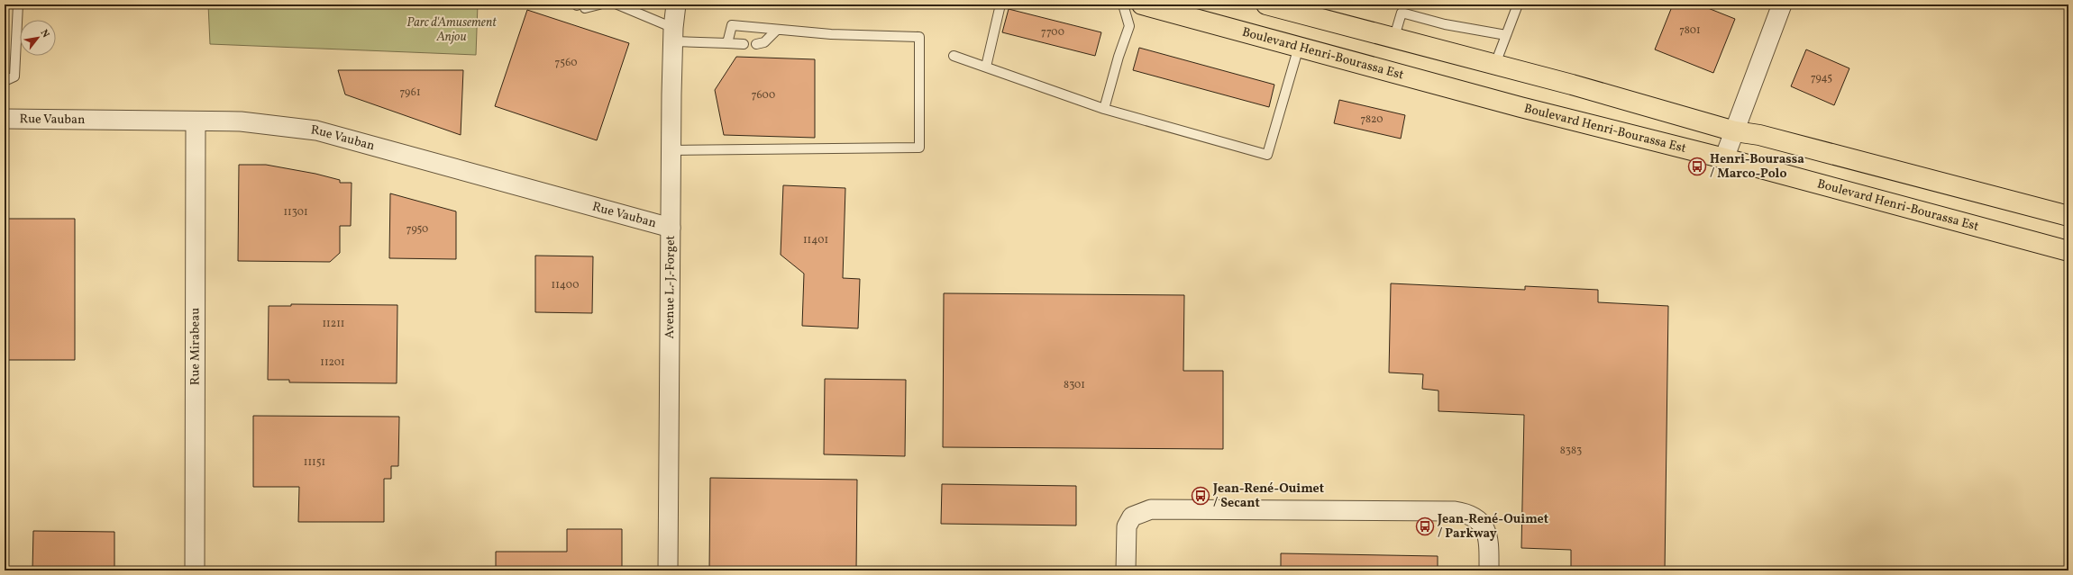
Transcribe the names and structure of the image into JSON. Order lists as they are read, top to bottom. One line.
{"streets":{"main road":["Boulevard Henri-Bourassa Est"],"street":["Rue Vauban","Avenue L.-J.-Forget","Rue Mirabeau"]},"crossings":[["Rue Vauban","Avenue L.-J.-Forget"],["Rue Vauban","Rue Mirabeau"]],"parks":["Parc d'Amusement Anjou"],"places":{"bus stop":["Henri-Bourassa / Marco-Polo","Jean-René-Ouimet / Secant","Jean-René-Ouimet / Parkway"]},"house_numbers":["7801","7700","7560","7945","7961","7600","7820","11301","7950","11401","11400","11211","11201","8301","8383","11151"],"north":"top right"}
